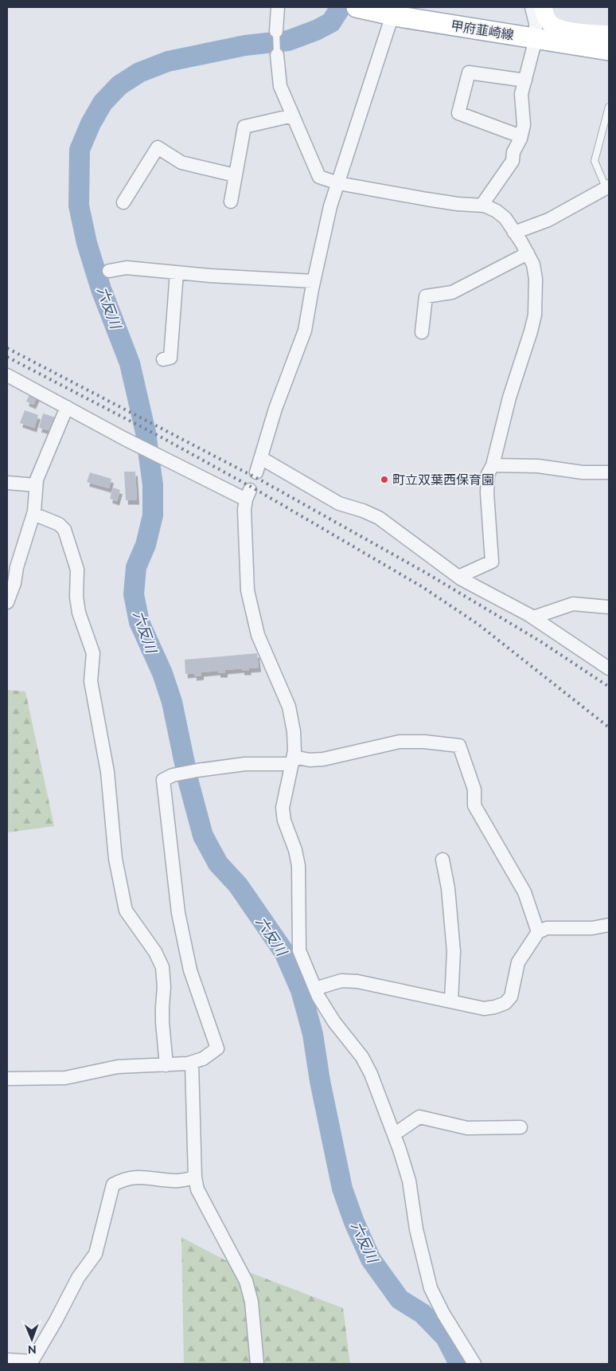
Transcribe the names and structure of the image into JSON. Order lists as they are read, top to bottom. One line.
{"streets":{"main road":["甲府韮崎線"]},"water":["六反川"],"places":["町立双葉西保育園"],"north":"bottom"}
